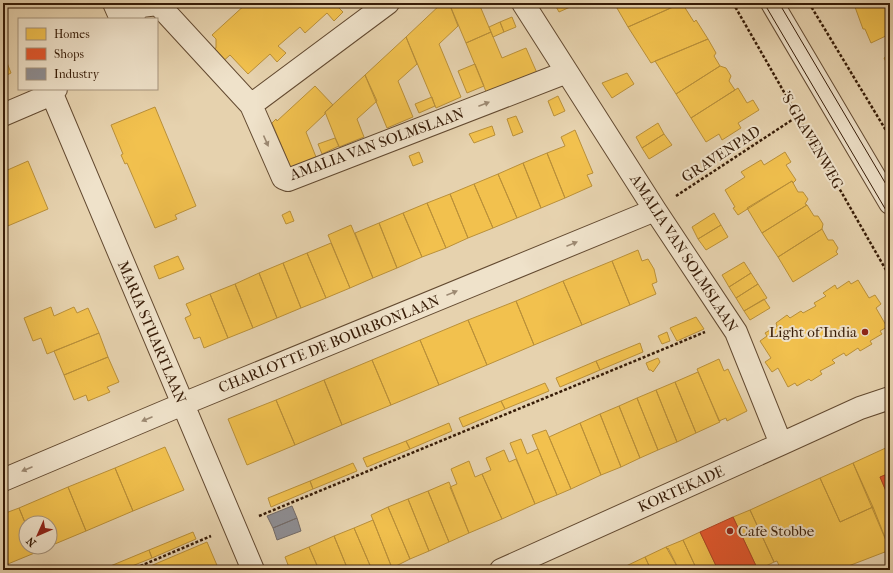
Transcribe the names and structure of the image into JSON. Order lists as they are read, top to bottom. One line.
{"streets":{"street":["AMALIA VAN SOLMSLAAN","MARIA STUARTLAAN","CHARLOTTE DE BOURBONLAAN","KORTEKADE"],"path":["'S-GRAVENWEG","GRAVENPAD"]},"crossings":[["'S-GRAVENWEG","GRAVENPAD"],["AMALIA VAN SOLMSLAAN","GRAVENPAD"],["AMALIA VAN SOLMSLAAN","CHARLOTTE DE BOURBONLAAN"],["AMALIA VAN SOLMSLAAN","KORTEKADE"],["GRAVENPAD","CHARLOTTE DE BOURBONLAAN"],["MARIA STUARTLAAN","CHARLOTTE DE BOURBONLAAN"]],"places":["Light of India","Cafe Stobbe"],"legend":["Homes","Shops","Industry"],"north":"bottom left"}
